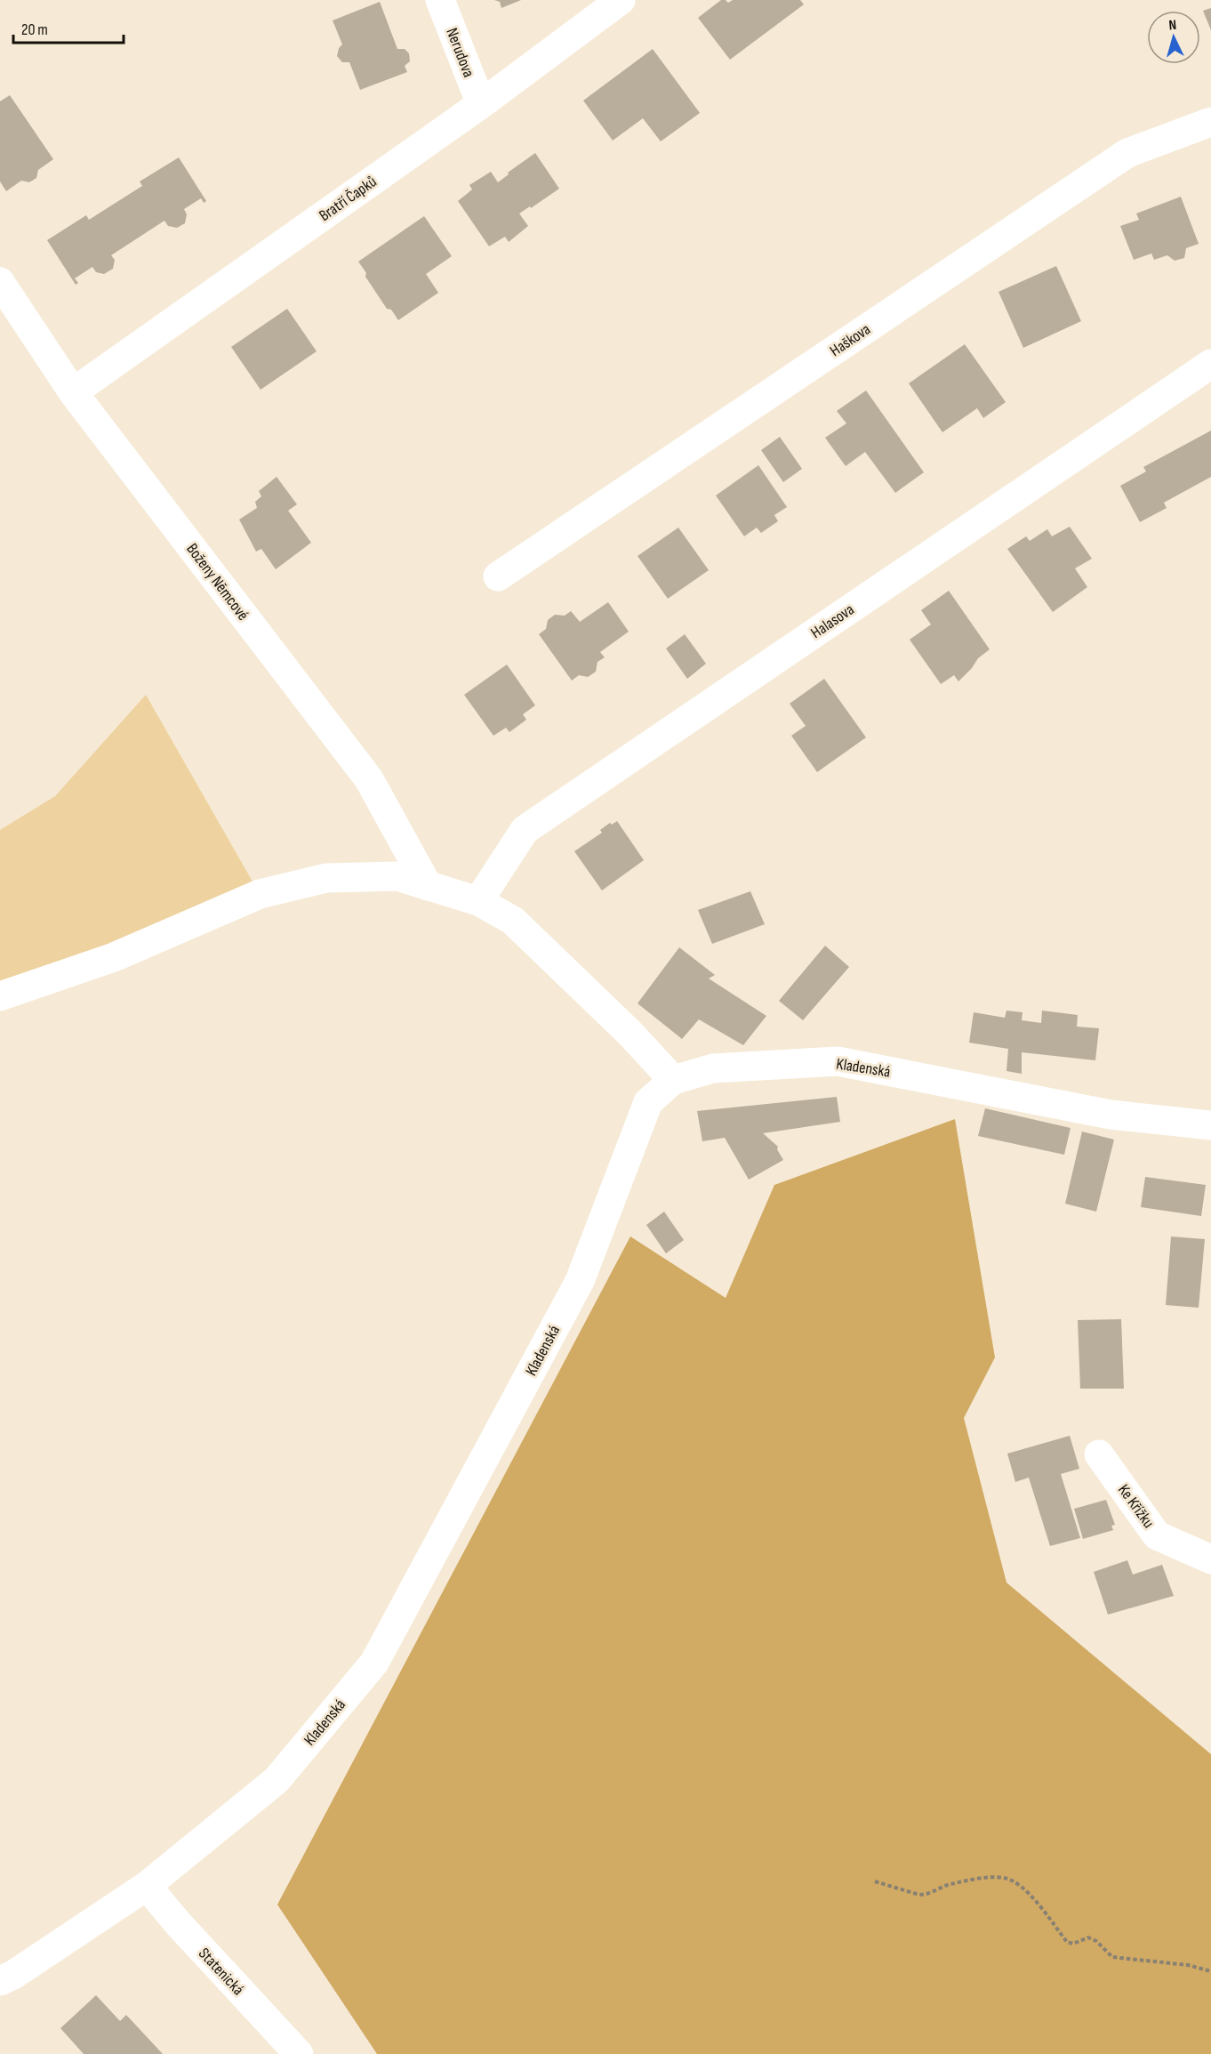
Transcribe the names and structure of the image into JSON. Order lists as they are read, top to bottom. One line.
{"streets":{"street":["Nerudova","Bratří Čapků","Haškova","Boženy Němcové","Halasova","Kladenská","Ke Křížku","Statenická"]},"crossings":[["Nerudova","Bratří Čapků"],["Bratří Čapků","Boženy Němcové"],["Kladenská","Statenická"]],"scale_bar":"20 m","north":"top"}
